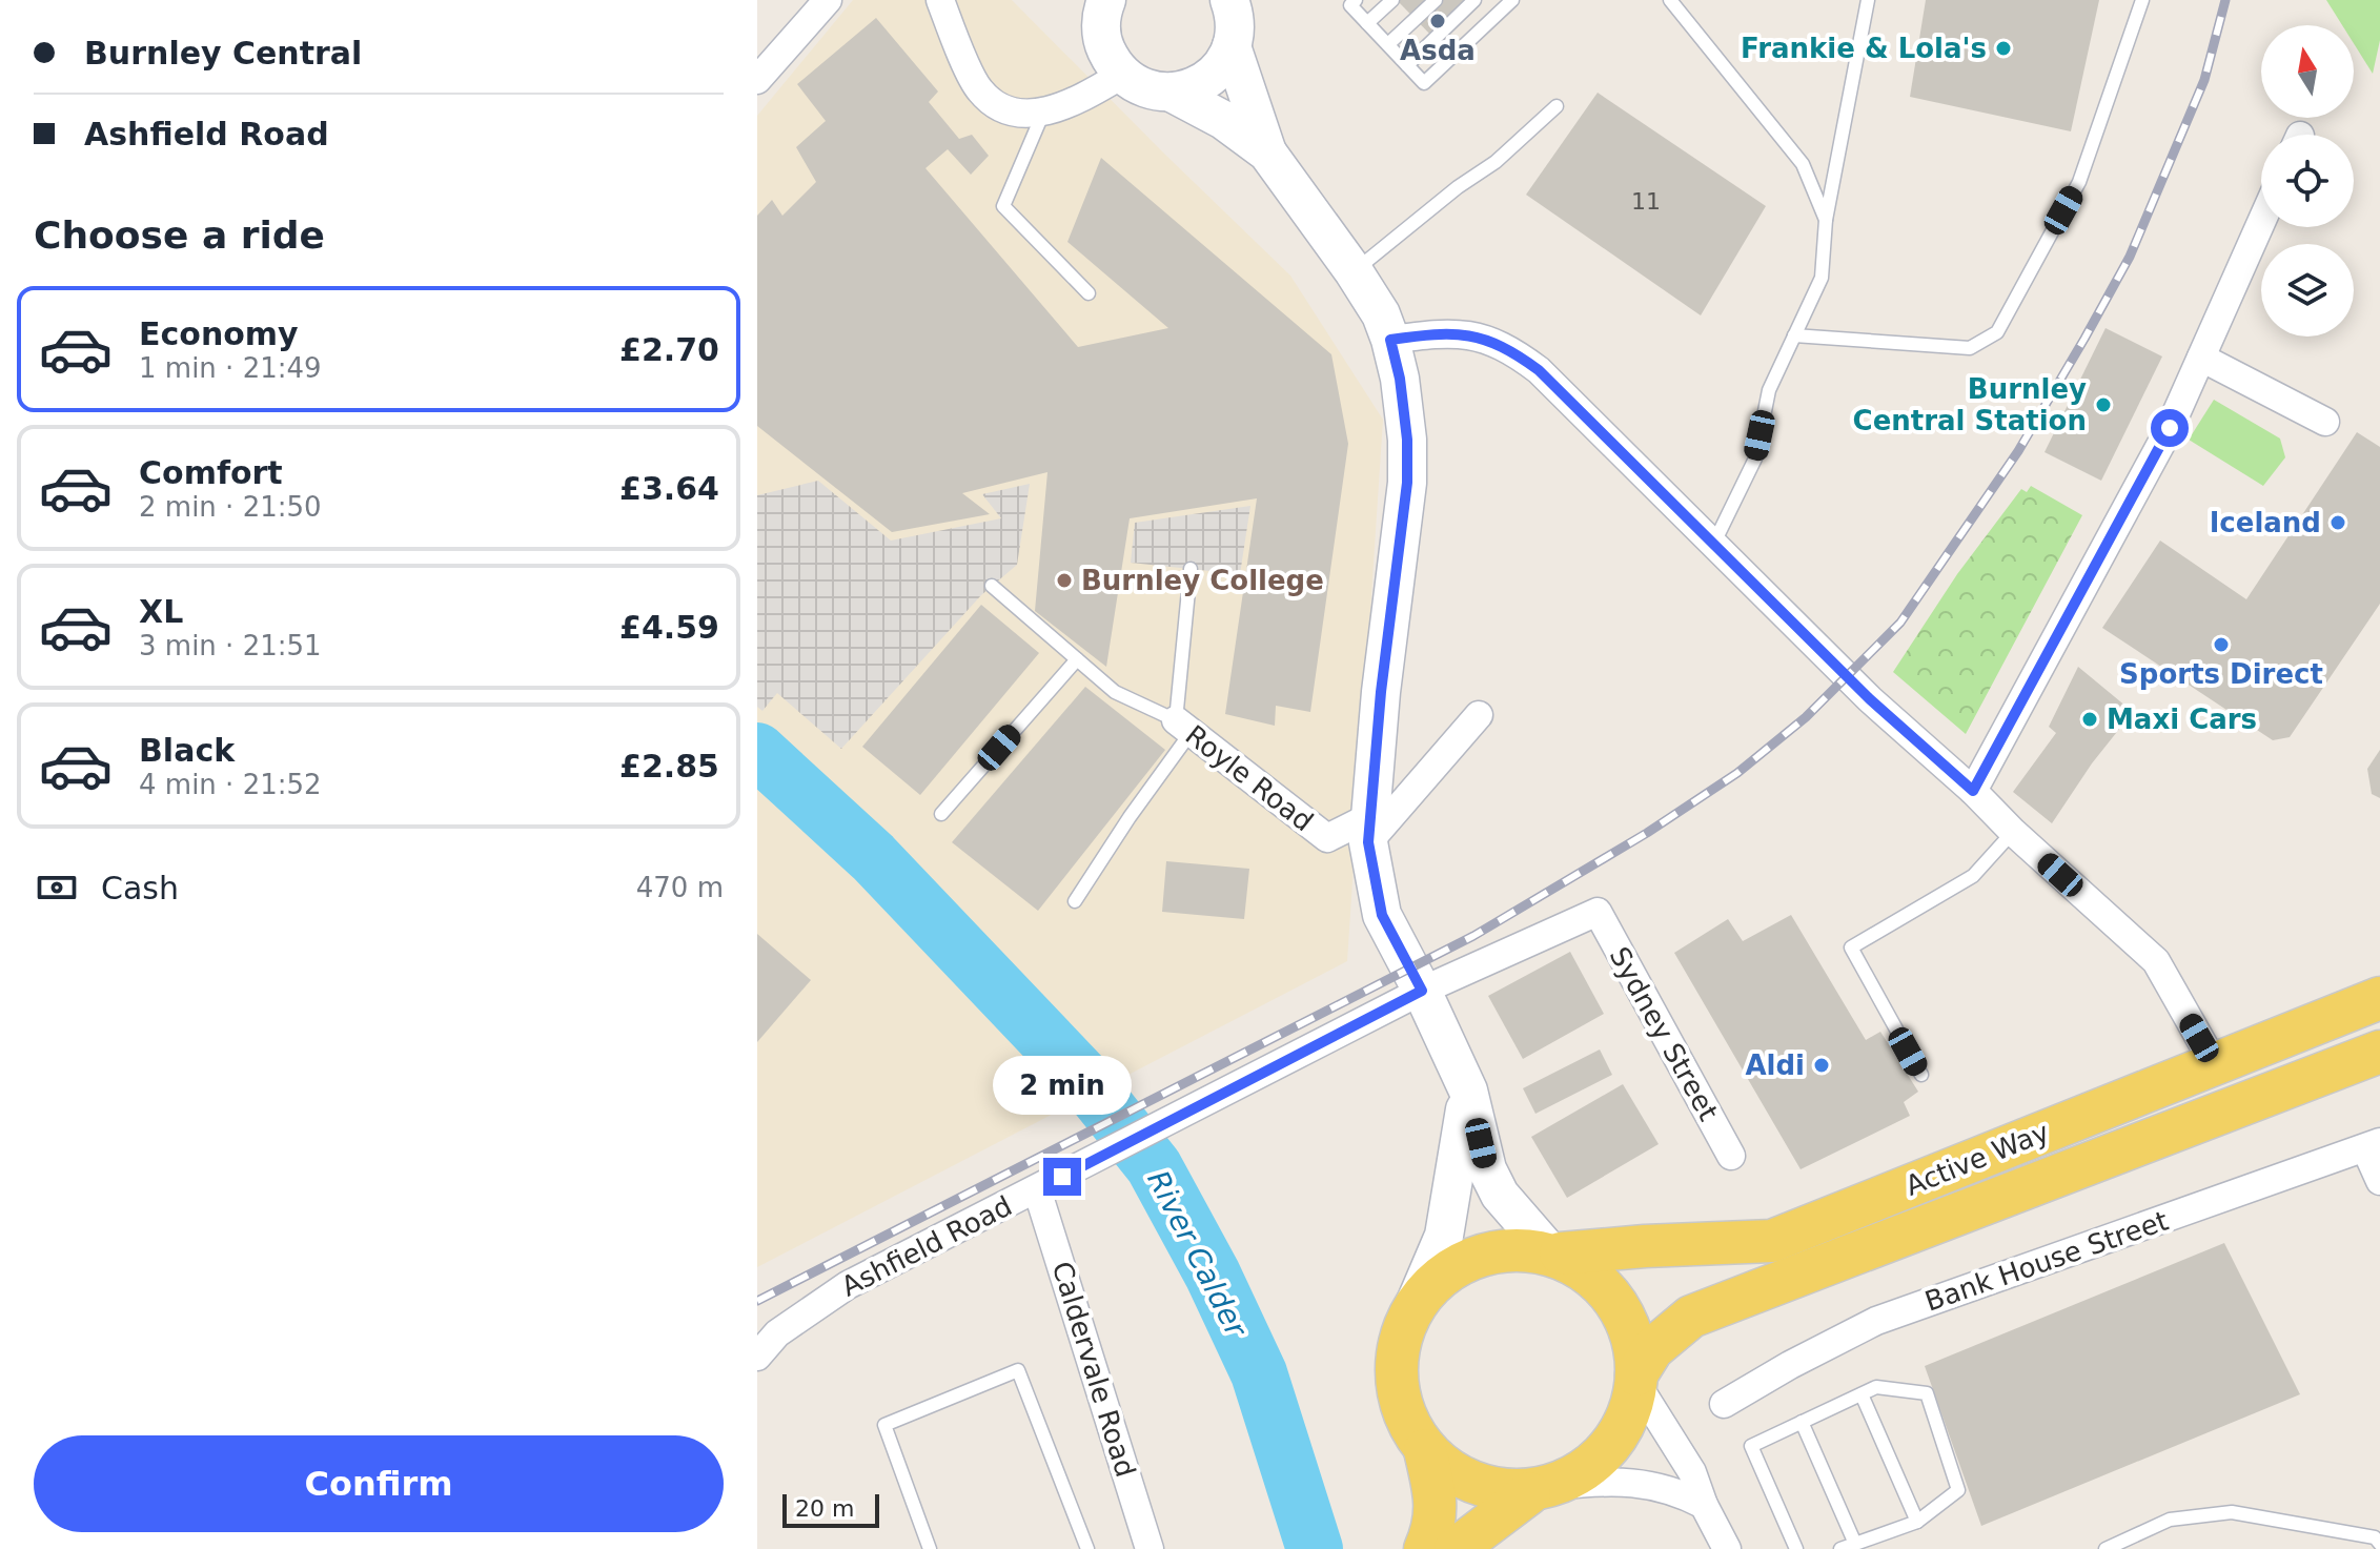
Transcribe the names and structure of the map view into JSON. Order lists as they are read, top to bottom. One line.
{"streets":{"main road":["Active Way"],"street":["Royle Road","Sydney Street","Ashfield Road","Bank House Street","Caldervale Road"]},"crossings":[["Sydney Street","Ashfield Road"],["Ashfield Road","Caldervale Road"]],"water":["River Calder"],"places":["Asda","Frankie & Lola's","Burnley Central Station","Iceland","Burnley College","Sports Direct","Maxi Cars","Aldi"],"house_numbers":["11"],"scale_bar":"20 m","north":"top","page":{"banner":["Burnley Central","Ashfield Road"],"heading":"Choose a ride","list":[{"name":"Economy","note":"1 min · 21:49","value":"£2.70"},{"name":"Comfort","note":"2 min · 21:50","value":"£3.64"},{"name":"XL","note":"3 min · 21:51","value":"£4.59"},{"name":"Black","note":"4 min · 21:52","value":"£2.85"}],"pay":["Cash","470 m"],"bubble":"2 min","buttons":"Confirm","scale":"20 m"}}
